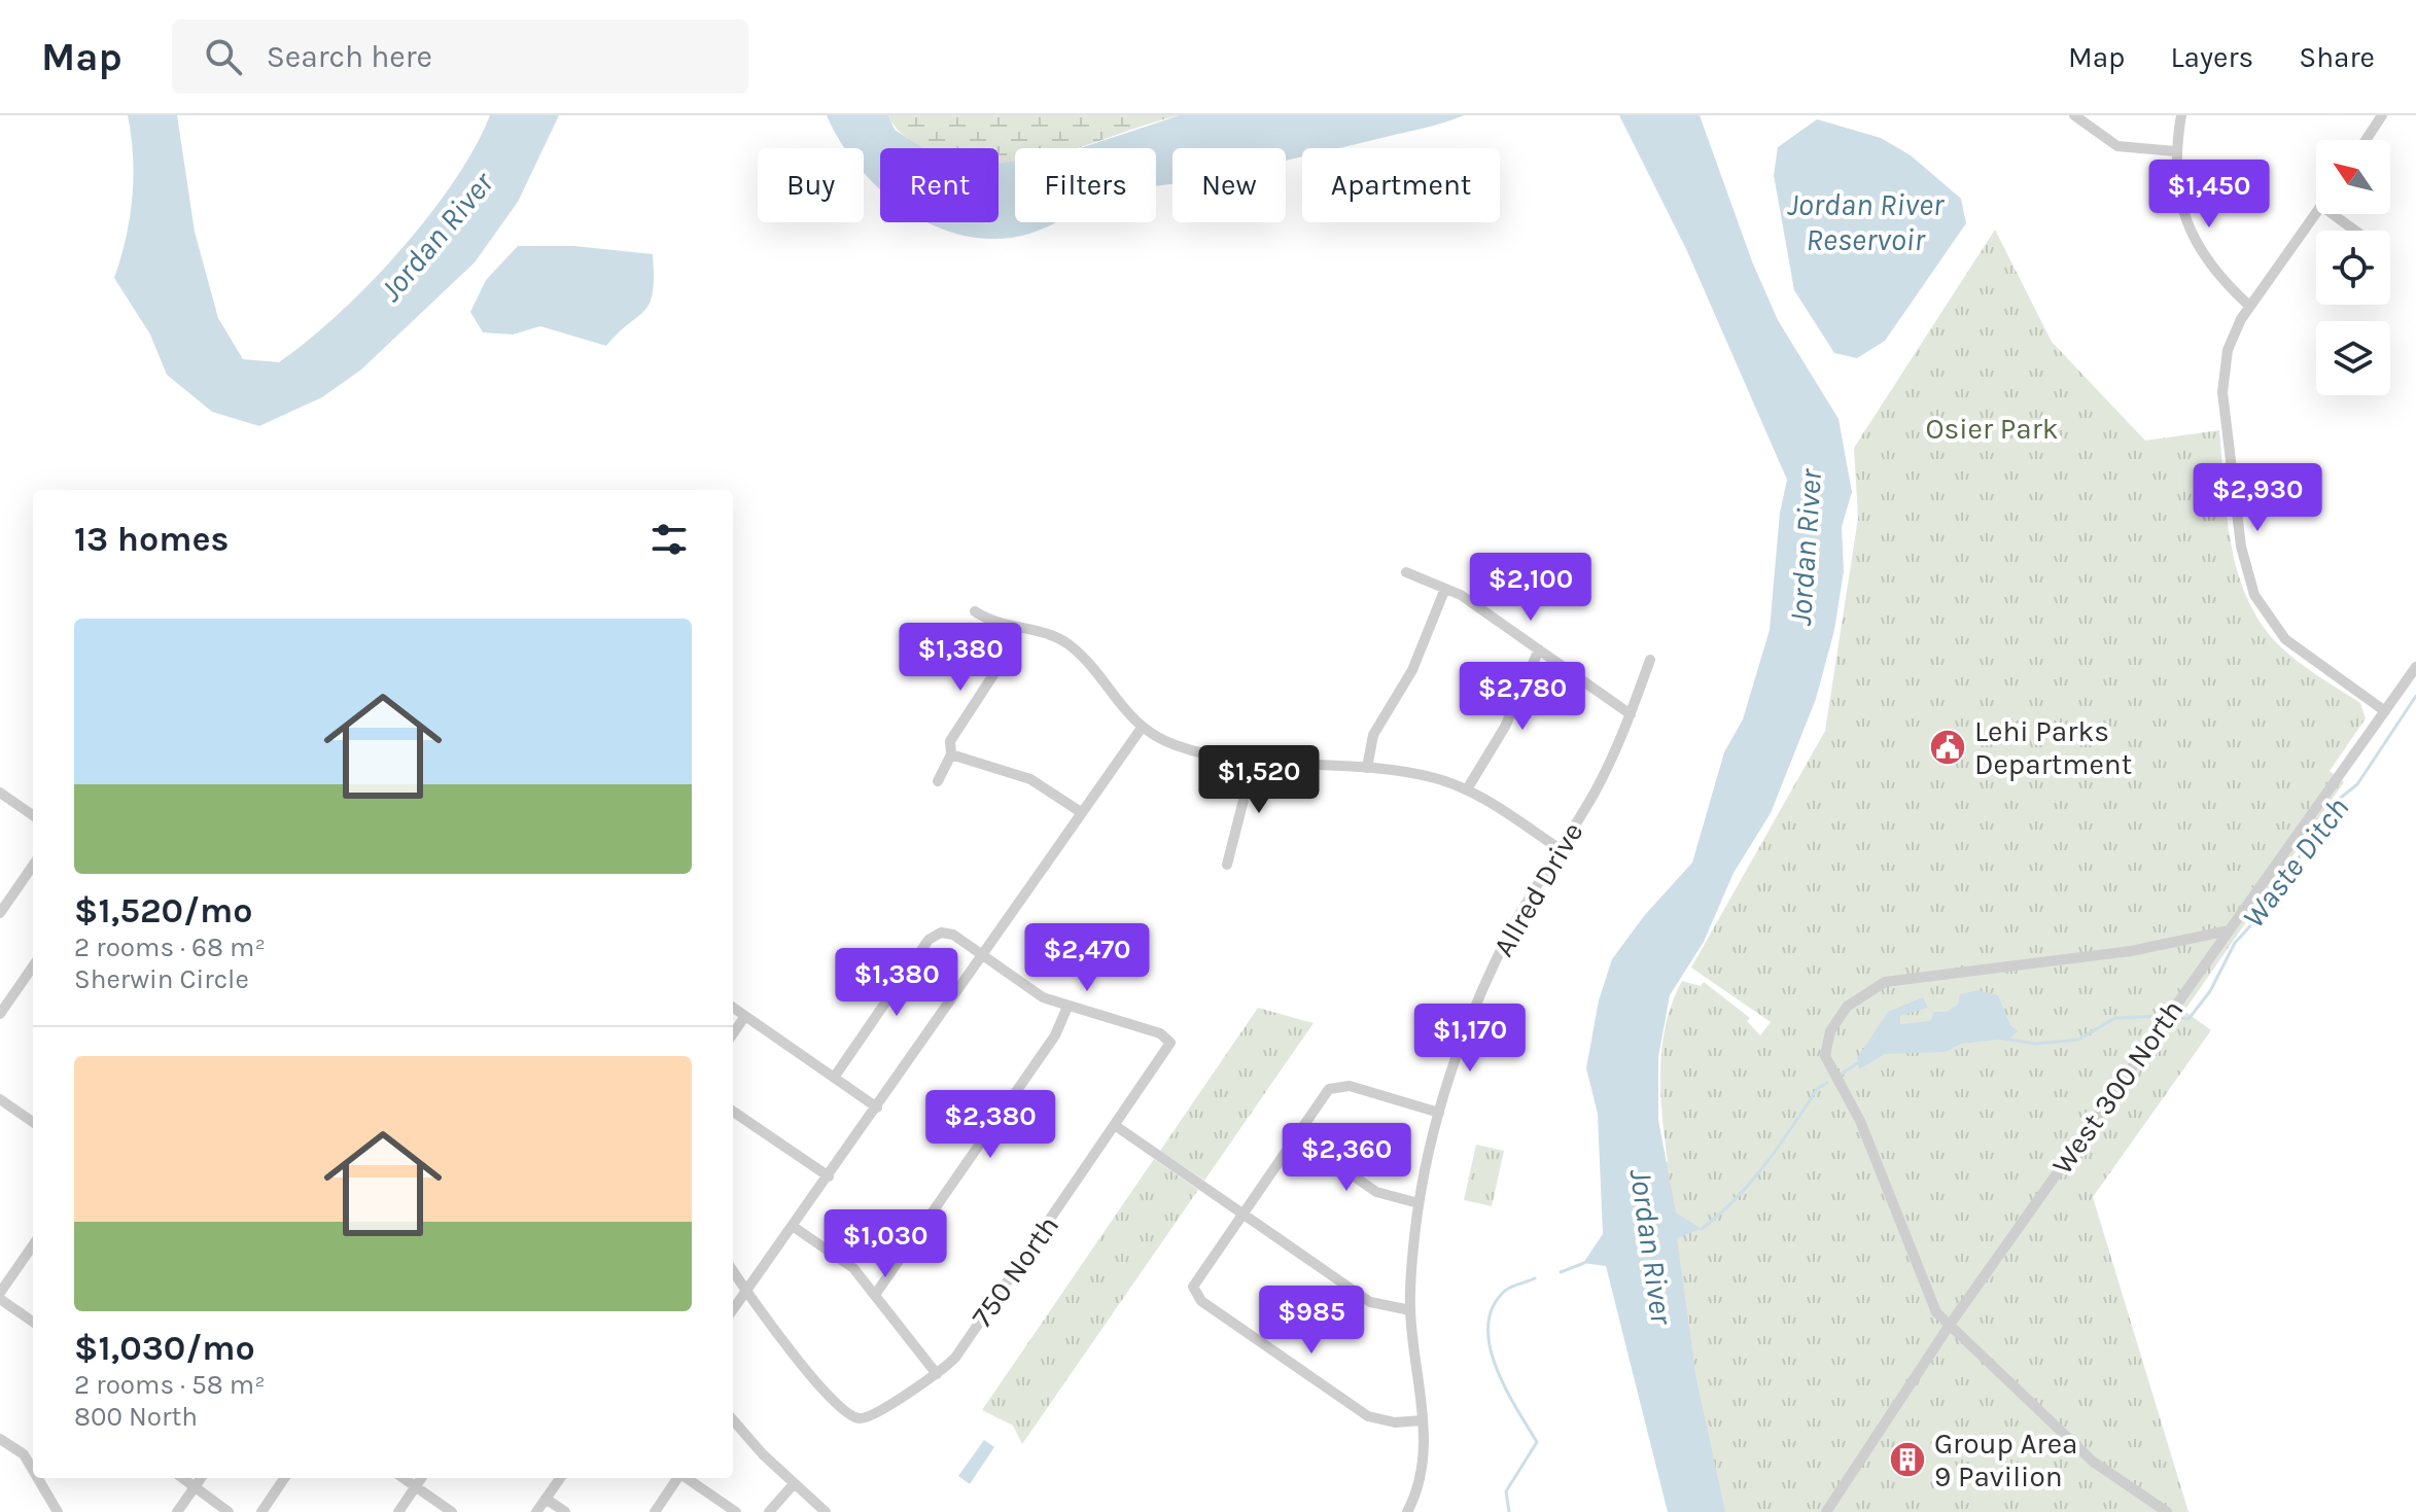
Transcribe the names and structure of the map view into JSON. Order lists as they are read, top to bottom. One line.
{"streets":{"street":["Allred Drive","West 300 North","750 North"]},"water":["Jordan River Reservoir","Jordan River","Waste Ditch"],"parks":["Osier Park"],"places":{"public building":["Lehi Parks Department"],"building":["Group Area 9 Pavilion"]},"north":"top left","page":{"header":"Map","search":"Search here","nav":["Map","Layers","Share"],"chip":["Buy","Rent","Filters","New","Apartment"],"price":["$1,450","$2,930","$2,100","$1,380","$2,780","$1,520","$2,470","$1,380","$1,170","$2,380","$2,360","$1,030","$985"],"heading":"13 homes","list":[{"name":"$1,520/mo","note":"2 rooms · 68 m² · Sherwin Circle"},{"name":"$1,030/mo","note":"2 rooms · 58 m² · 800 North"}]}}
